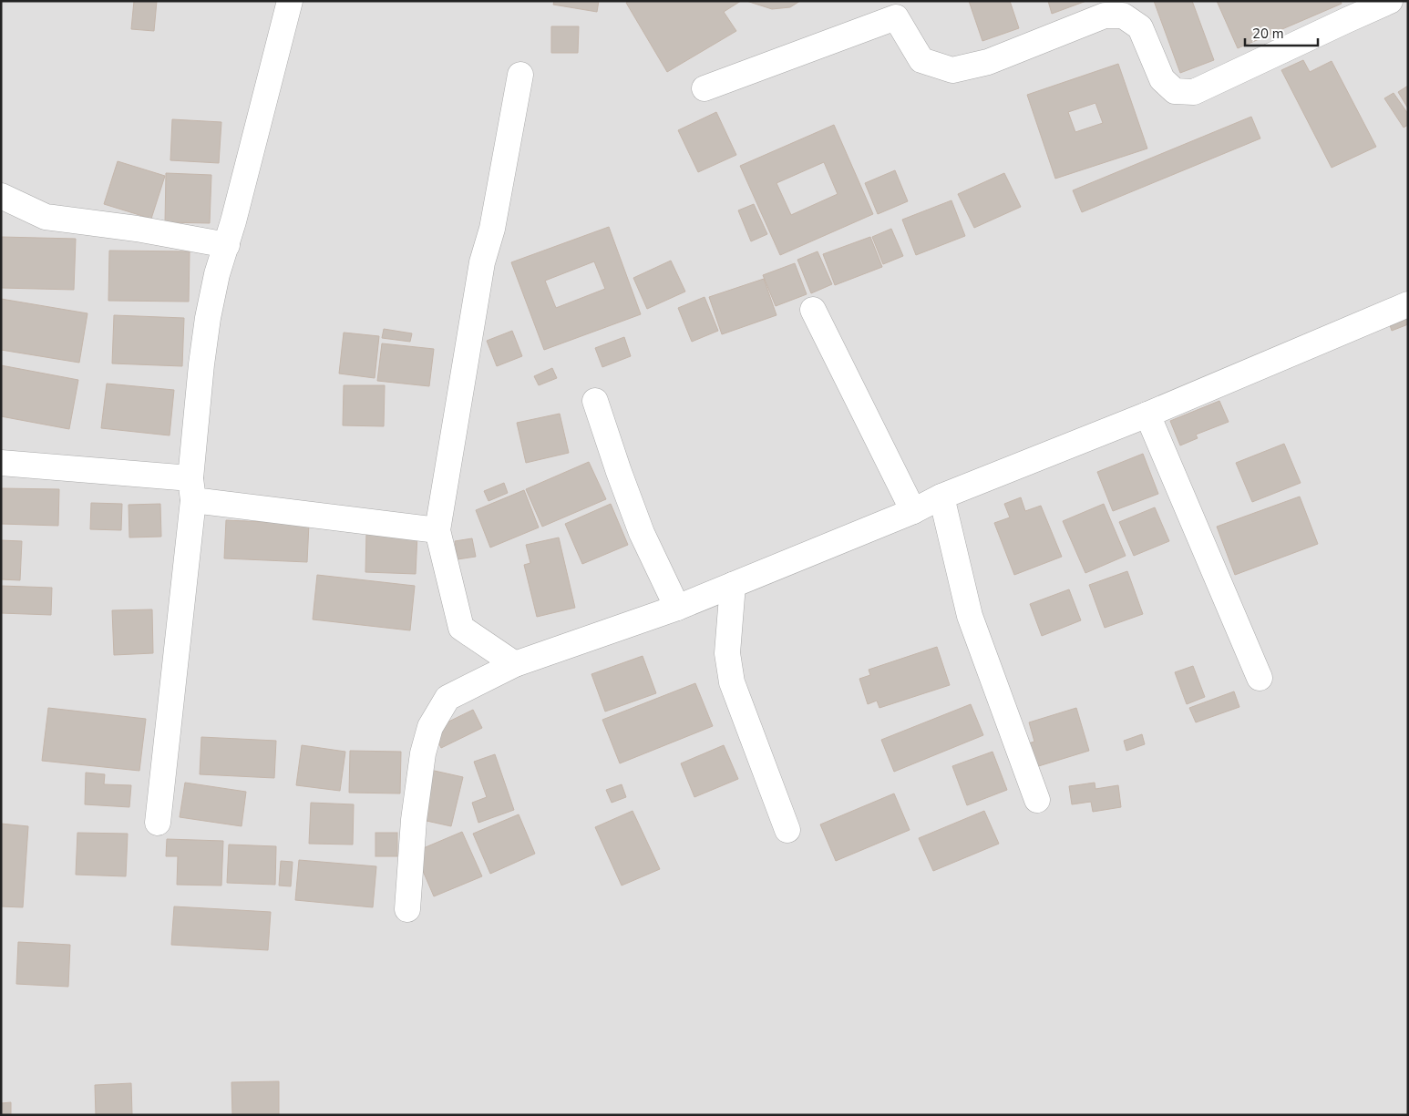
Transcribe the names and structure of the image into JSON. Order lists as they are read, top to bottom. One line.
{"scale_bar":"20 m"}
